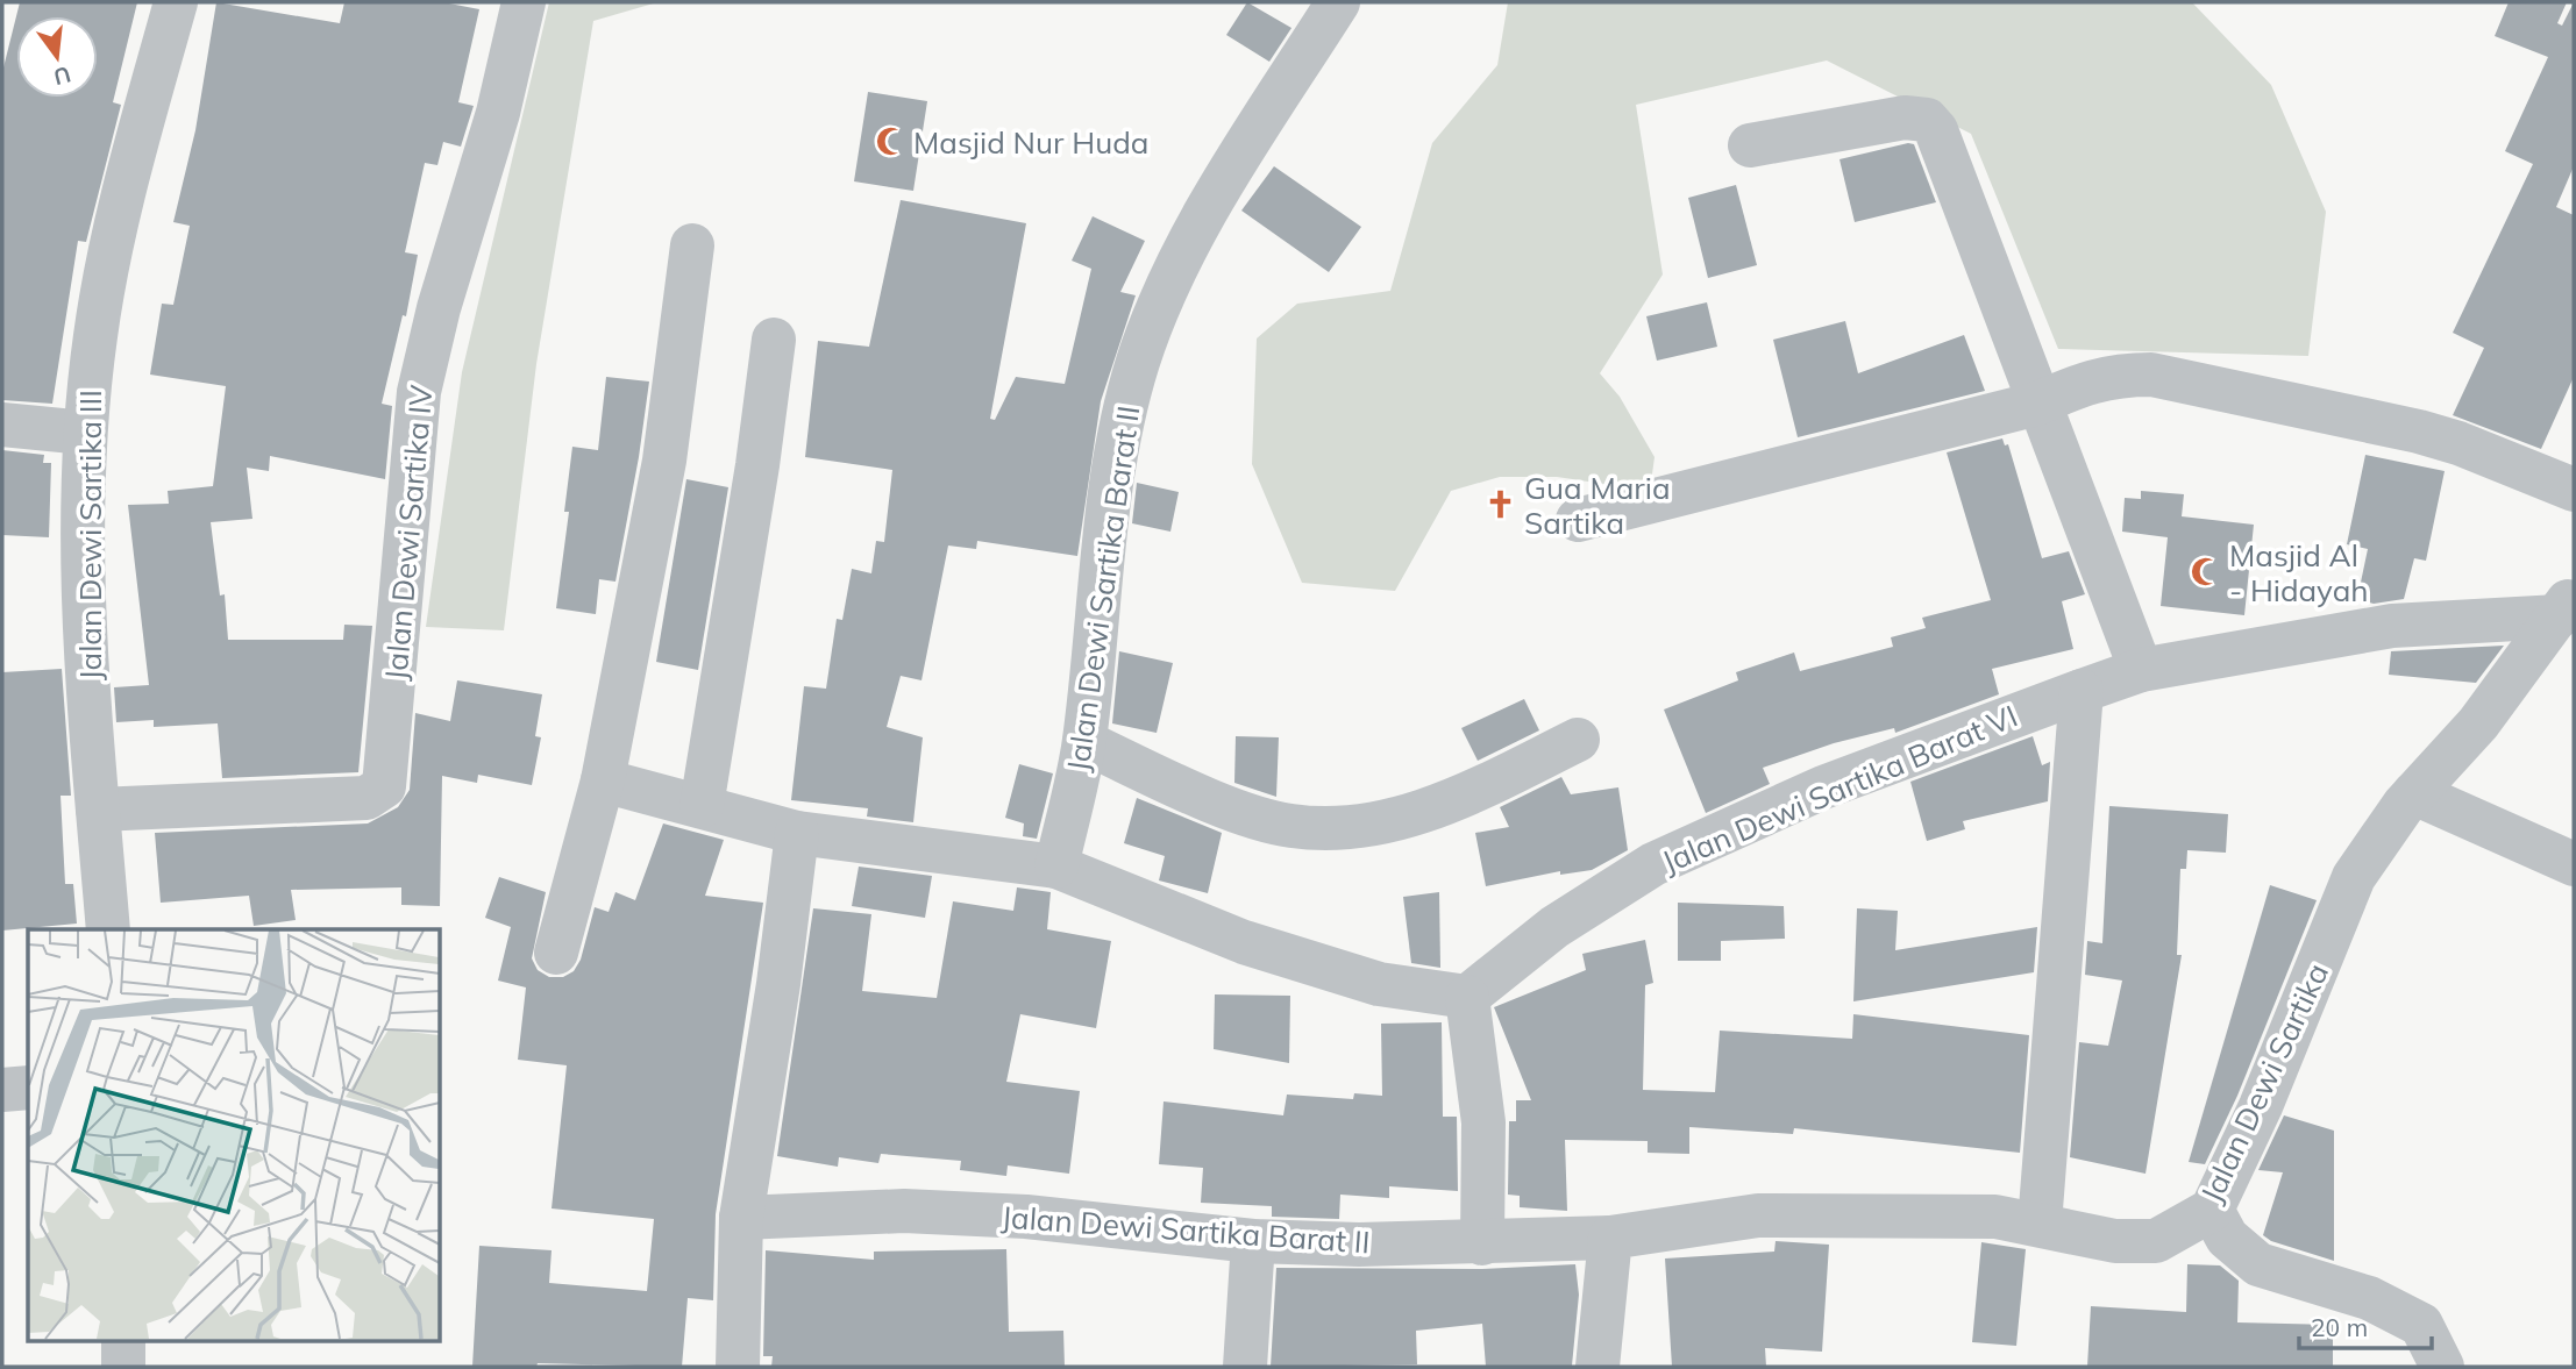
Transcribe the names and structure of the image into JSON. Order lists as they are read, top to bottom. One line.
{"streets":{"street":["Jalan Dewi Sartika IV","Jalan Dewi Sartika III","Jalan Dewi Sartika Barat II","Jalan Dewi Sartika Barat VI","Jalan Dewi Sartika"]},"crossings":[["Jalan Dewi Sartika IV","Jalan Dewi Sartika III"],["Jalan Dewi Sartika Barat II","Jalan Dewi Sartika"],["Jalan Dewi Sartika Barat VI","Jalan Dewi Sartika"]],"places":{"mosque":["Masjid Nur Huda","Masjid Al - Hidayah"],"church":["Gua Maria Sartika"]},"scale_bar":"20 m","north":"bottom"}
